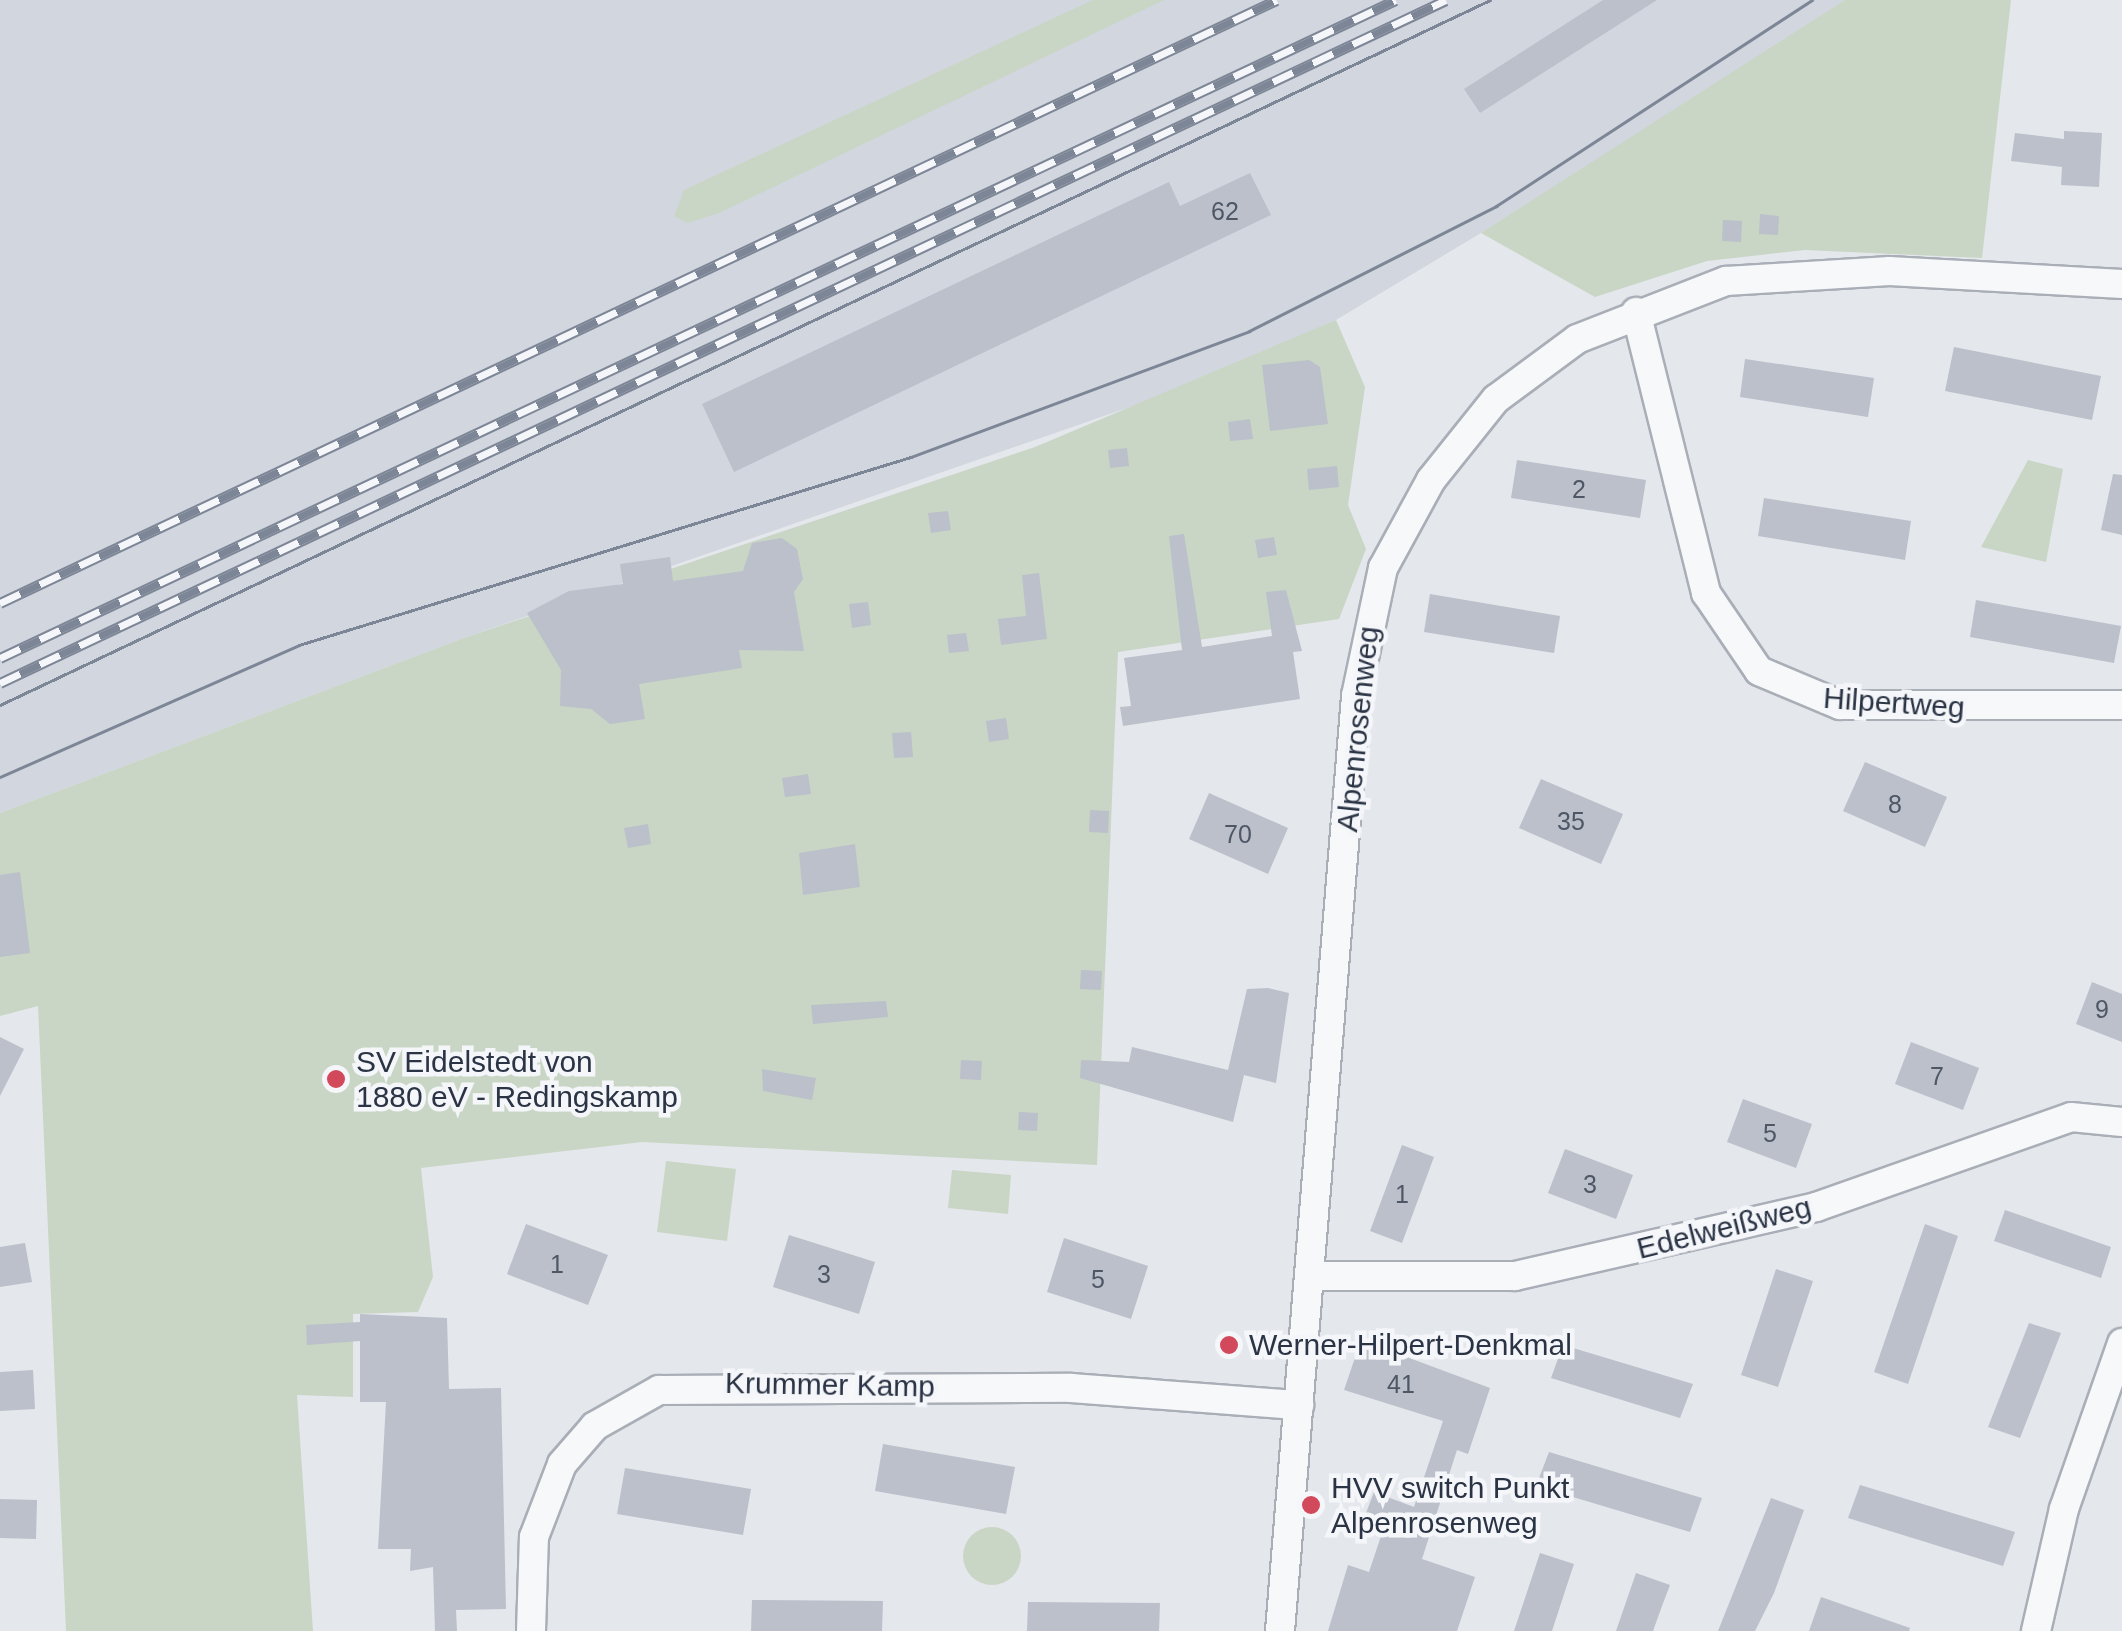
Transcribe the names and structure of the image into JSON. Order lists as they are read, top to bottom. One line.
{"streets":{"street":["Hilpertweg","Alpenrosenweg","Edelweißweg","Krummer Kamp"]},"crossings":[["Hilpertweg","Alpenrosenweg"],["Alpenrosenweg","Edelweißweg"],["Alpenrosenweg","Krummer Kamp"]],"places":["SV Eidelstedt von 1880 eV - Redingskamp","Werner-Hilpert-Denkmal","HVV switch Punkt Alpenrosenweg"],"house_numbers":["62","2","8","35","70","9","7","5","3","1","1","3","5","41"]}
